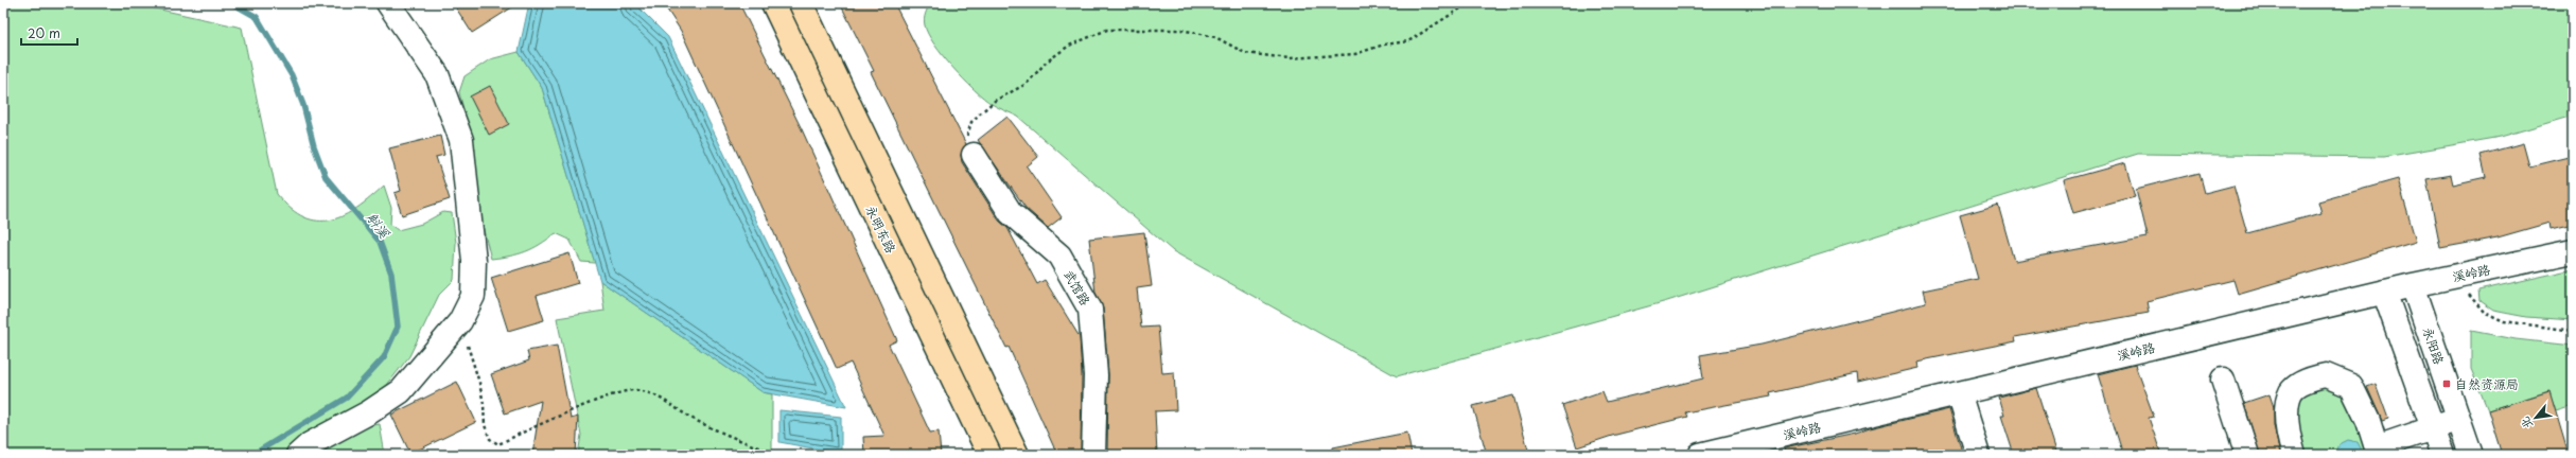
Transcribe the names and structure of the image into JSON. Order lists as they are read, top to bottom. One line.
{"streets":{"main road":["永明东路"],"street":["溪岭路","武馆路","永阳路"]},"crossings":[["溪岭路","永阳路"]],"water":["斛溪"],"places":{"transit":["自然资源局"]},"scale_bar":"20 m","north":"bottom left"}
